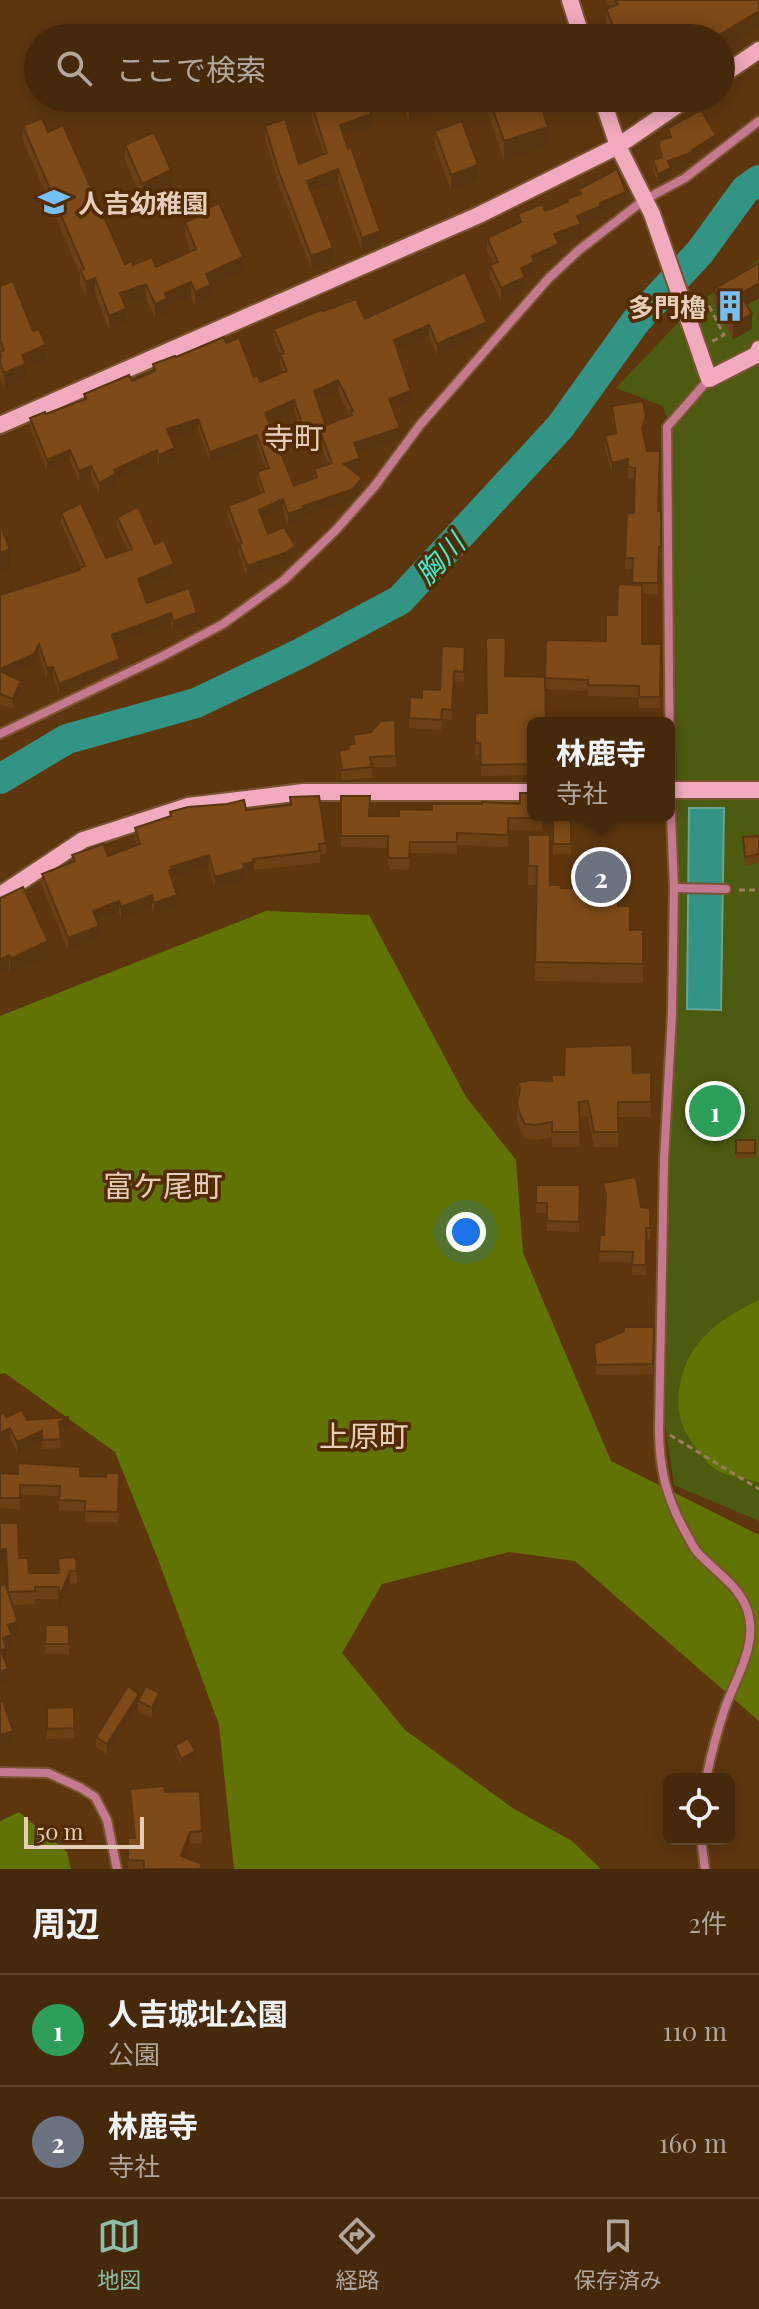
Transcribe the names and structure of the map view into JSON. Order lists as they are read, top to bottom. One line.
{"districts":["寺町","富ケ尾町","上原町"],"water":["胸川"],"places":{"school or university":["人吉幼稚園"],"building":["多門櫓"]},"scale_bar":"50 m","page":{"search":"ここで検索","popup":["林鹿寺","寺社"],"pins":["2","1"],"scale":"50 m","heading":["周辺","2件"],"list":[{"mark":"1","name":"人吉城址公園","note":"公園","value":"110 m"},{"mark":"2","name":"林鹿寺","note":"寺社","value":"160 m"}],"nav":["地図","経路","保存済み"]}}
